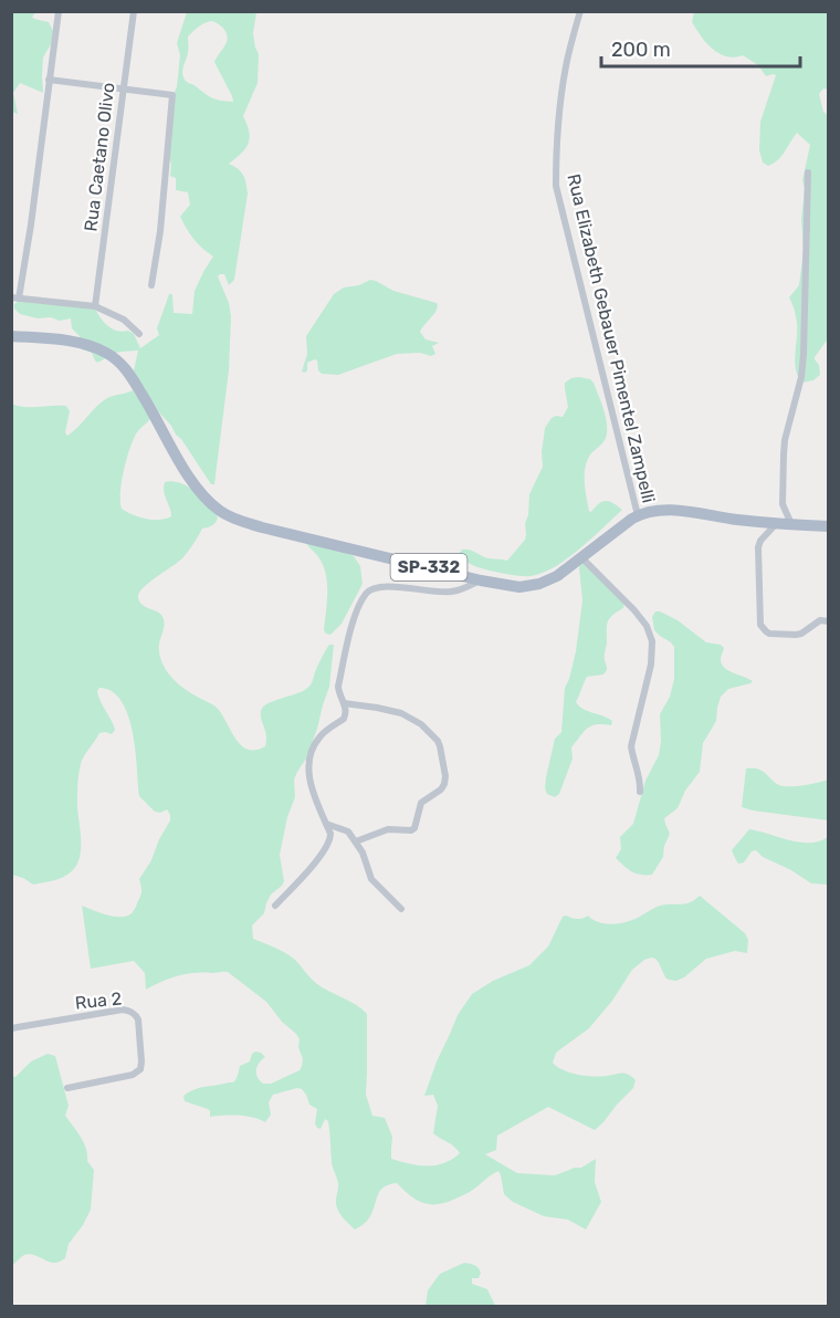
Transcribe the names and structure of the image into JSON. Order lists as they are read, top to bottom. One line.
{"streets":{"main road":["SP-332"],"street":["Rua Caetano Olivo","Rua Elizabeth Gebauer Pimentel Zampelli","Rua 2"]},"crossings":[["Rua Elizabeth Gebauer Pimentel Zampelli","SP-332"]],"scale_bar":"200 m"}
